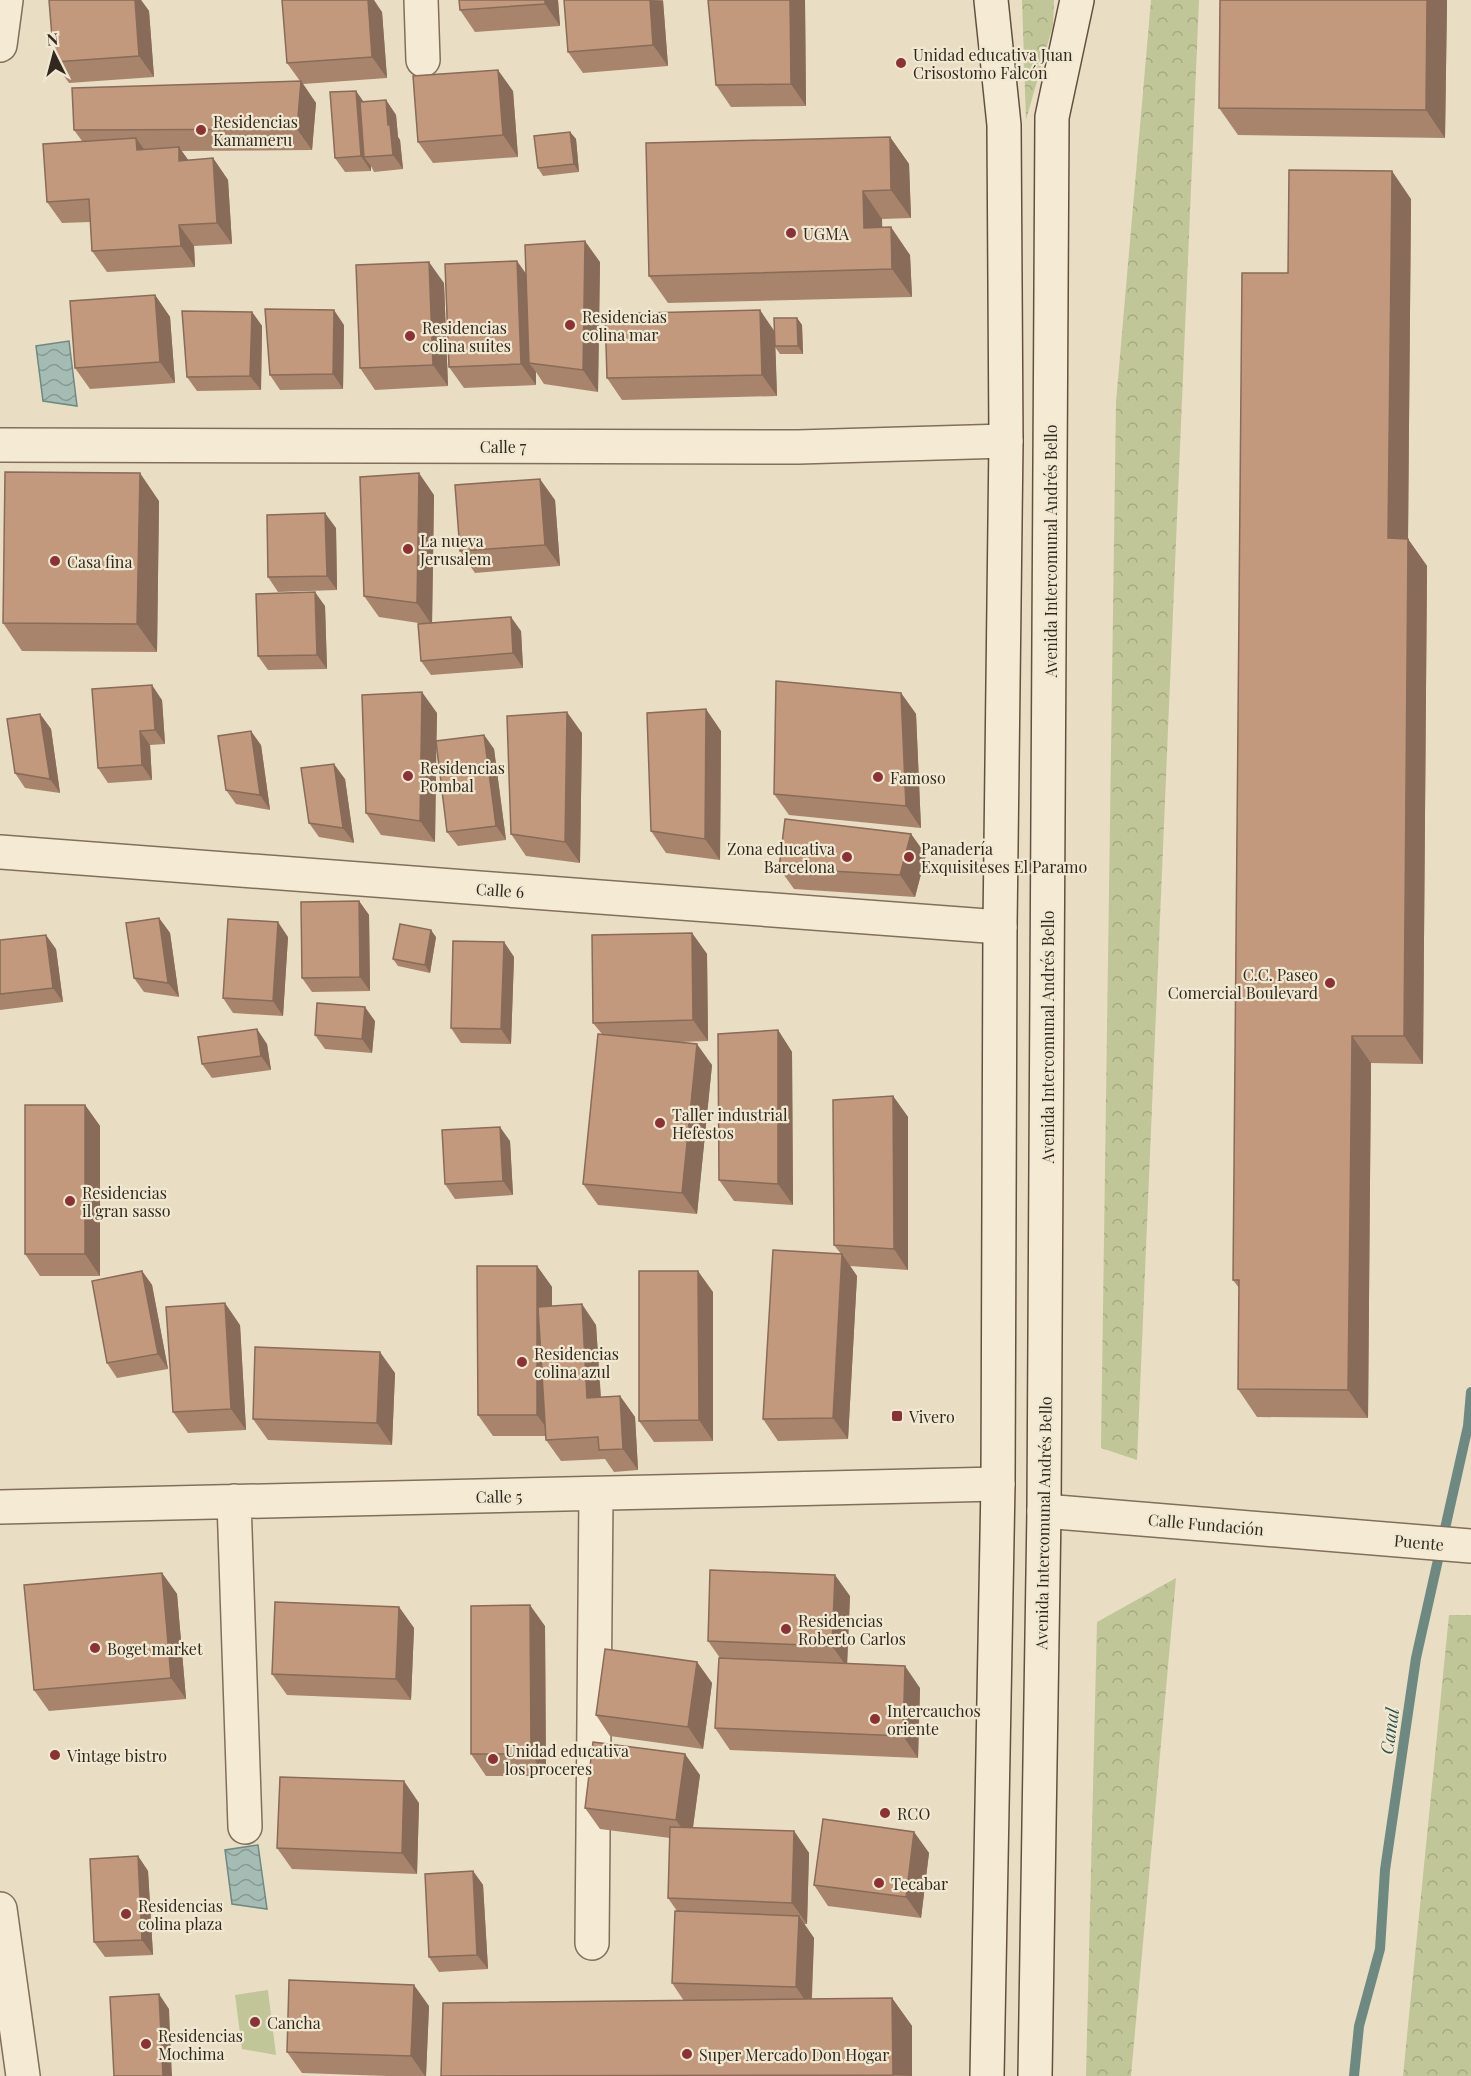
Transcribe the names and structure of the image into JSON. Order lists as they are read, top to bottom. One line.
{"streets":{"street":["Calle 7","Avenida Intercomunal Andrés Bello","Calle 6","Calle 5","Calle Fundación","Puente"]},"crossings":[["Avenida Intercomunal Andrés Bello","Calle Fundación"],["Calle Fundación","Puente"]],"water":["Canal"],"places":{"other":["Unidad educativa Juan Crisostomo Falcón","Residencias Kamameru","UGMA","Residencias colina mar","Residencias colina suites","La nueva Jerusalem","Casa fina","Residencias Pombal","Famoso","Zona educativa Barcelona","Panadería Exquisiteses El Paramo","C.C. Paseo Comercial Boulevard","Taller industrial Hefestos","Residencias il gran sasso","Residencias colina azul","Residencias Roberto Carlos","Boget market","Intercauchos oriente","Vintage bistro","Unidad educativa los proceres","RCO","Tecabar","Residencias colina plaza","Cancha","Residencias Mochima","Super Mercado Don Hogar"],"transit":["Vivero"]},"north":"top"}
